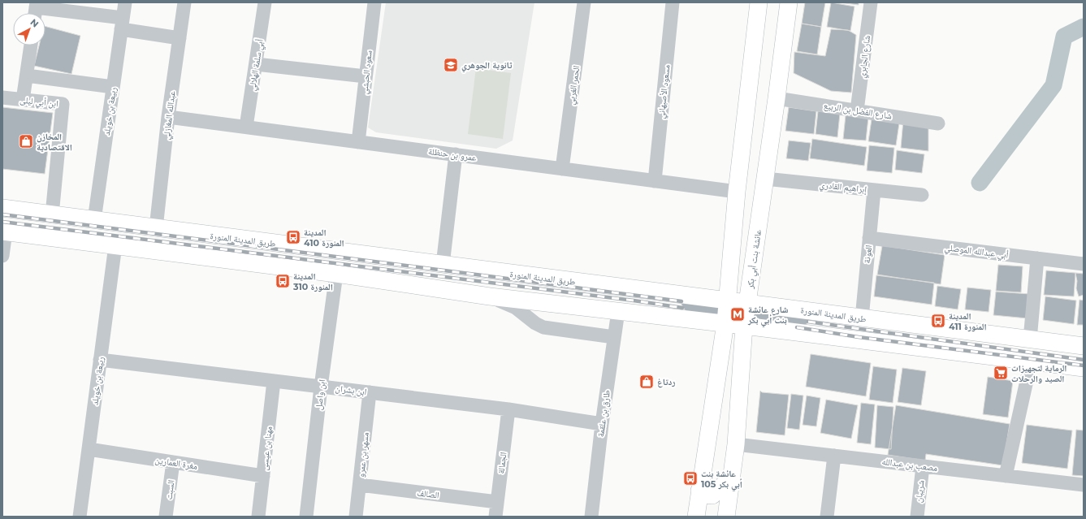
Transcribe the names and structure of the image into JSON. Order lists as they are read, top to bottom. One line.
{"streets":{"main road":["طريق المدينة المنورة","عائشة بنت أبي بكر"],"street":["شارع الجابري","أبي سلمة الهلالي","سعود الحبشي","الحمر الغربي","مسعود الأصبهاني","ابن أبي ليلى","شارع الفضل بن الربيع","ربيعة بن خويلد","عبدالله المغازلي","عمرو بن حنظلة","إبراهيم القادري","أبي عبدالله الموصلي","العونة","ابن بشران","ابن واصل","طارق بن علقمة","مهنا بن عيسى","مسهر بن عمرو","مغرة العمارين","الجمالة","مصعب بن عبدالله","السبت","شريبان","الصالف"]},"crossings":[["شارع الجابري","شارع الفضل بن الربيع"],["أبي سلمة الهلالي","عمرو بن حنظلة"],["سعود الحبشي","عمرو بن حنظلة"],["الحمر الغربي","عمرو بن حنظلة"],["مسعود الأصبهاني","عمرو بن حنظلة"],["ابن أبي ليلى","طريق المدينة المنورة"],["شارع الفضل بن الربيع","عائشة بنت أبي بكر"],["ربيعة بن خويلد","طريق المدينة المنورة"],["ربيعة بن خويلد","ابن بشران"],["ربيعة بن خويلد","مغرة العمارين"],["عبدالله المغازلي","عمرو بن حنظلة"],["عبدالله المغازلي","طريق المدينة المنورة"],["إبراهيم القادري","العونة"],["إبراهيم القادري","عائشة بنت أبي بكر"],["طريق المدينة المنورة","العونة"],["طريق المدينة المنورة","عائشة بنت أبي بكر"],["أبي عبدالله الموصلي","العونة"],["عائشة بنت أبي بكر","مصعب بن عبدالله"],["ابن بشران","ابن واصل"],["ابن بشران","طارق بن علقمة"],["ابن بشران","مهنا بن عيسى"],["ابن بشران","مسهر بن عمرو"],["ابن بشران","الجمالة"],["مهنا بن عيسى","مغرة العمارين"],["مسهر بن عمرو","الصالف"],["مغرة العمارين","السبت"],["الجمالة","الصالف"],["مصعب بن عبدالله","شريبان"]],"places":{"school or university":["ثانوية الجوهري"],"shop":["المخازن الاقتصادية","ردتاغ"],"bus stop":["المدينة المنورة 410","المدينة المنورة 310","المدينة المنورة 411","عائشة بنت أبي بكر 105"],"metro station":["شارع عائشة بنت أبي بكر"],"supermarket":["الرماية لتجهيزات الصيد والرحلات"]},"north":"top right"}
